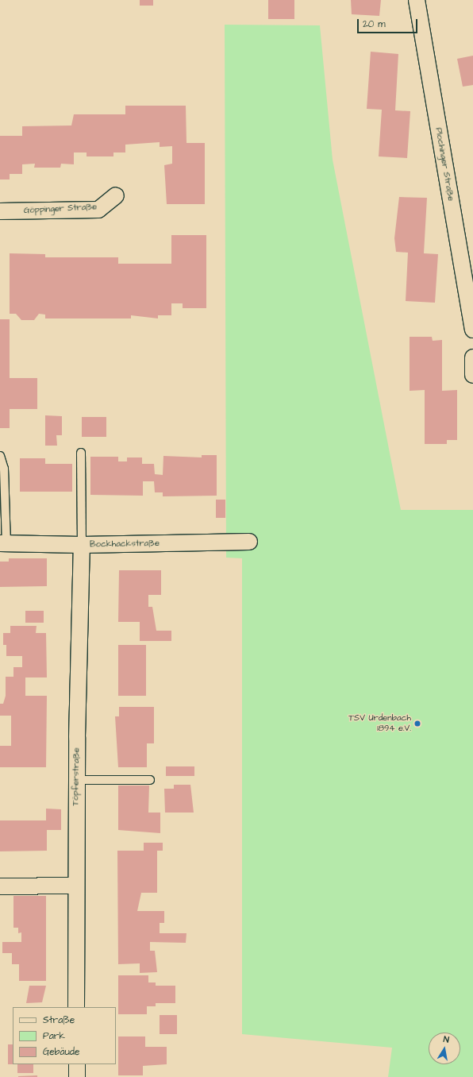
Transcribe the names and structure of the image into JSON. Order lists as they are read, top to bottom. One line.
{"streets":{"street":["Plochinger Straße","Göppinger Straße","Bockhackstraße","Töpferstraße"]},"crossings":[["Bockhackstraße","Töpferstraße"]],"places":["TSV Urdenbach 1894 e.V."],"legend":["Straße","Park","Gebäude"],"scale_bar":"20 m","north":"top"}
